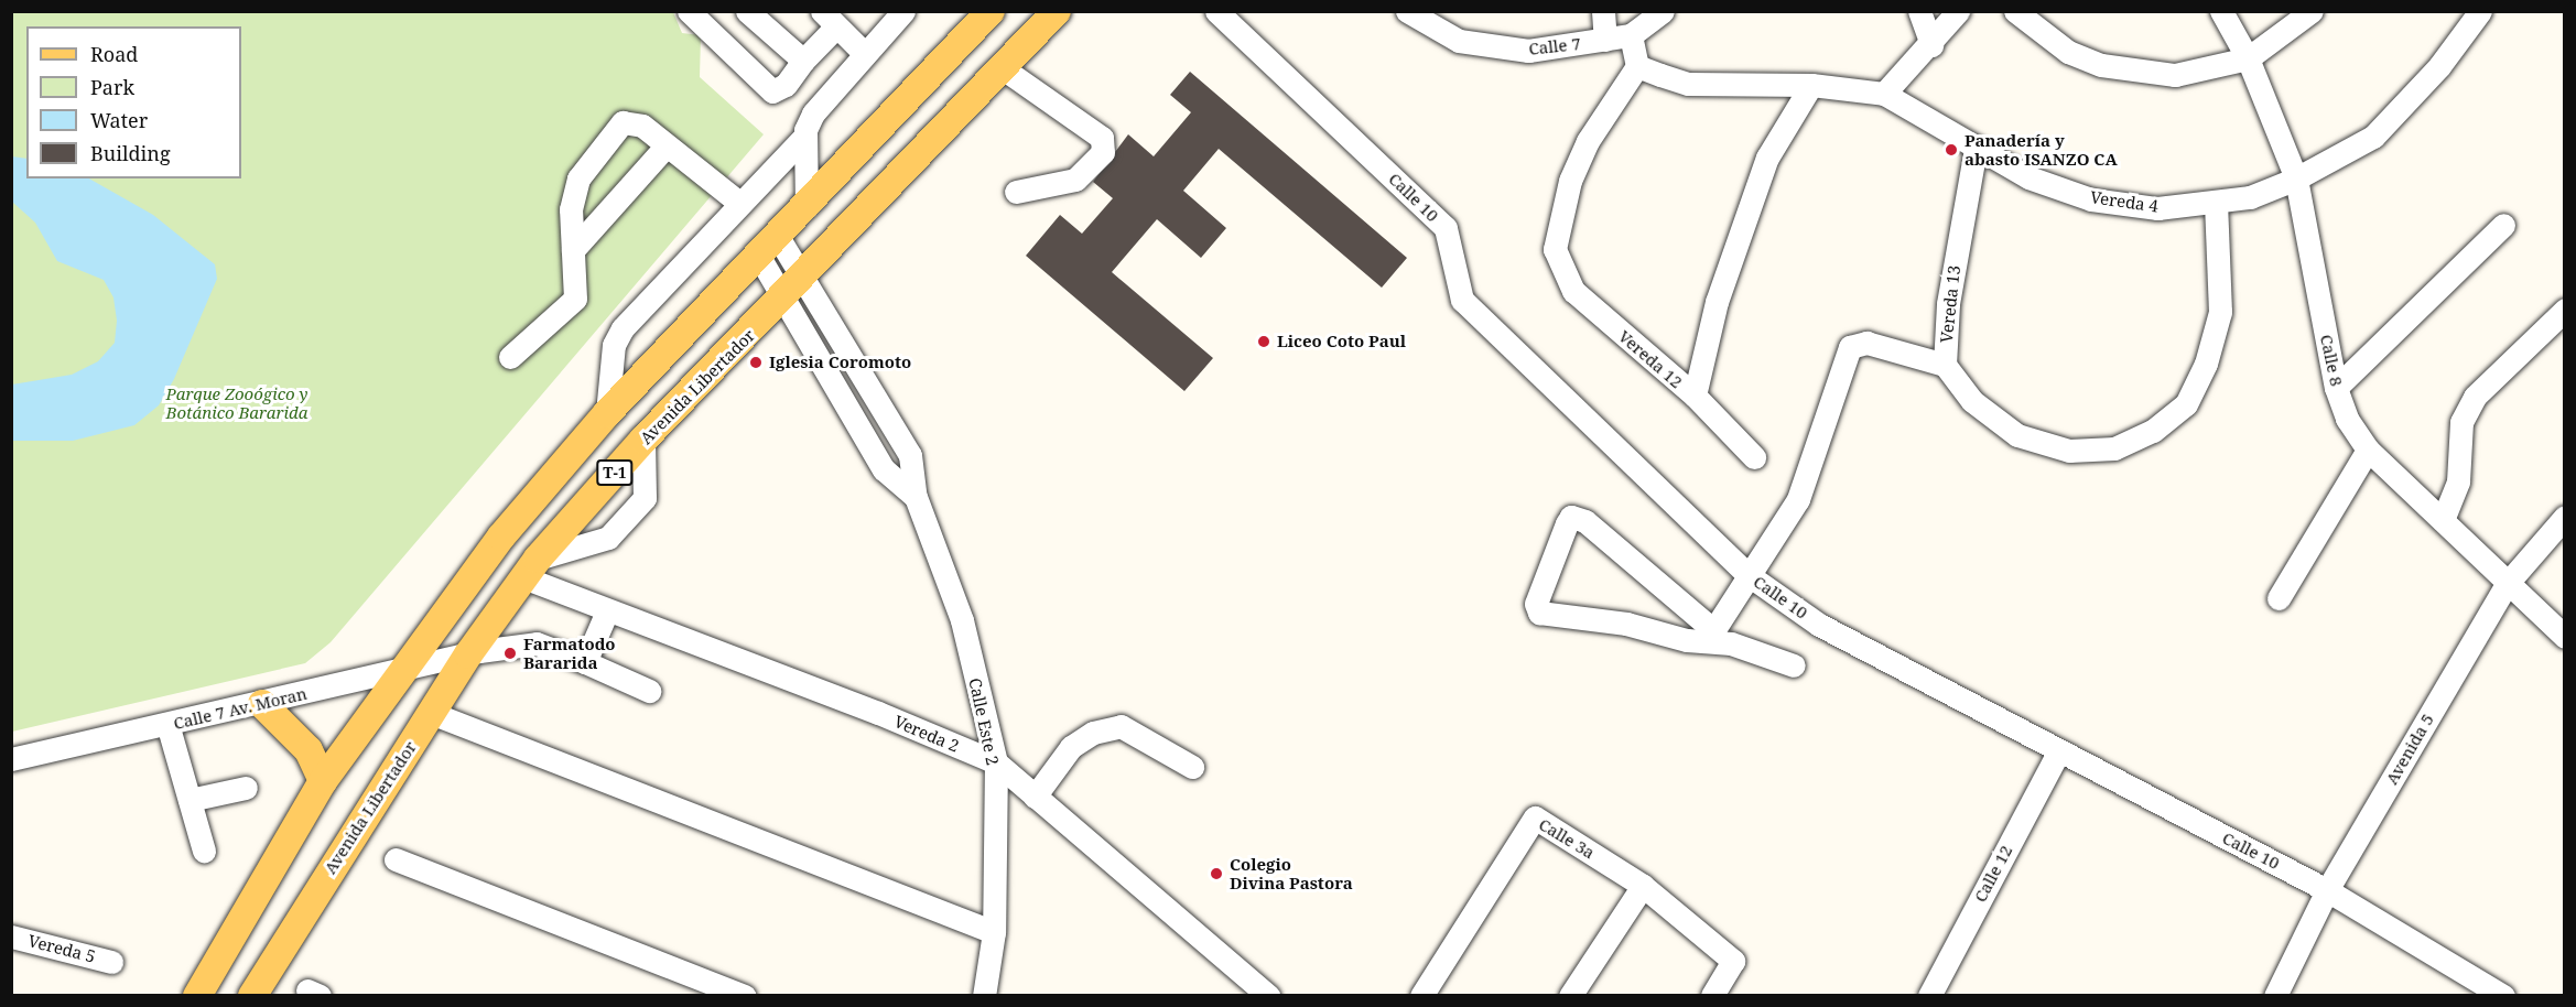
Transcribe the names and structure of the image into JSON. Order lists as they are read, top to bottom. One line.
{"streets":{"main road":["Avenida Libertador","T-1"],"street":["Calle 7","Calle 10","Vereda 4","Vereda 13","Vereda 12","Calle 8","Calle 7 Av. Moran","Calle Este 2","Vereda 2","Avenida 5","Calle 3a","Calle 12","Vereda 5"]},"crossings":[["Calle 10","Avenida 5"],["Calle 10","Calle 12"],["Vereda 4","Vereda 13"],["Vereda 4","Vereda 12"],["Vereda 4","Calle 8"],["Calle 8","Avenida 5"],["Avenida Libertador","Calle 7 Av. Moran"],["Avenida Libertador","Calle Este 2"],["Avenida Libertador","Vereda 2"],["T-1","Calle 7 Av. Moran"],["T-1","Calle Este 2"],["Calle Este 2","Vereda 2"]],"parks":["Parque Zooógico y Botánico Bararida"],"places":["Panadería y abasto ISANZO CA","Liceo Coto Paul","Iglesia Coromoto","Farmatodo Bararida","Colegio Divina Pastora"],"legend":["Road","Park","Water","Building"]}
